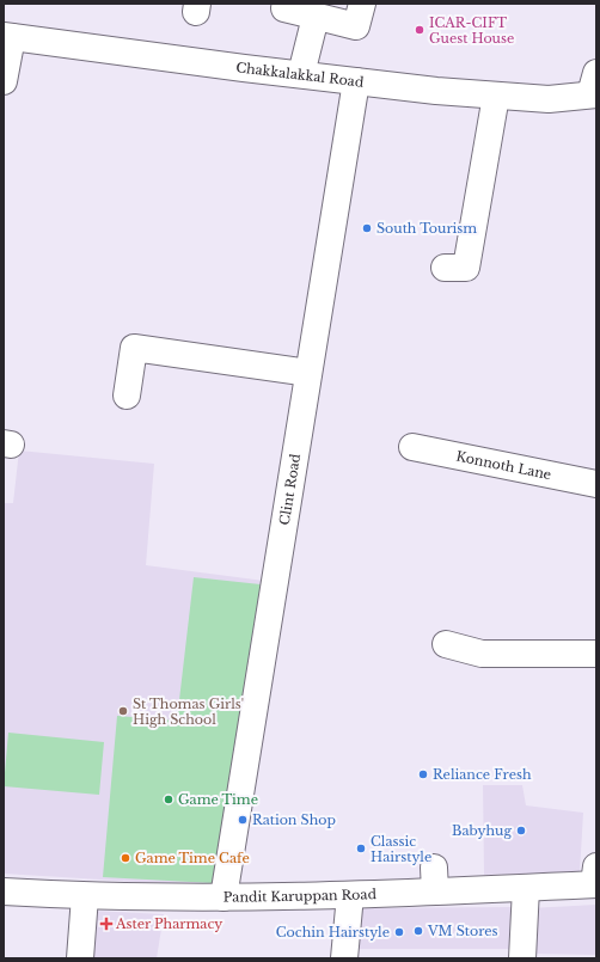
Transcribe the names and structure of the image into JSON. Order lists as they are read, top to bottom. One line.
{"streets":{"street":["Chakkalakkal Road","Konnoth Lane","Clint Road","Pandit Karuppan Road"]},"crossings":[["Chakkalakkal Road","Clint Road"],["Clint Road","Pandit Karuppan Road"]],"places":{"other":["ICAR-CIFT Guest House","South Tourism","St Thomas Girls' High School","Reliance Fresh","Game Time","Ration Shop","Babyhug","Classic Hairstyle","Game Time Cafe","VM Stores","Cochin Hairstyle"],"health":["Aster Pharmacy"]}}
